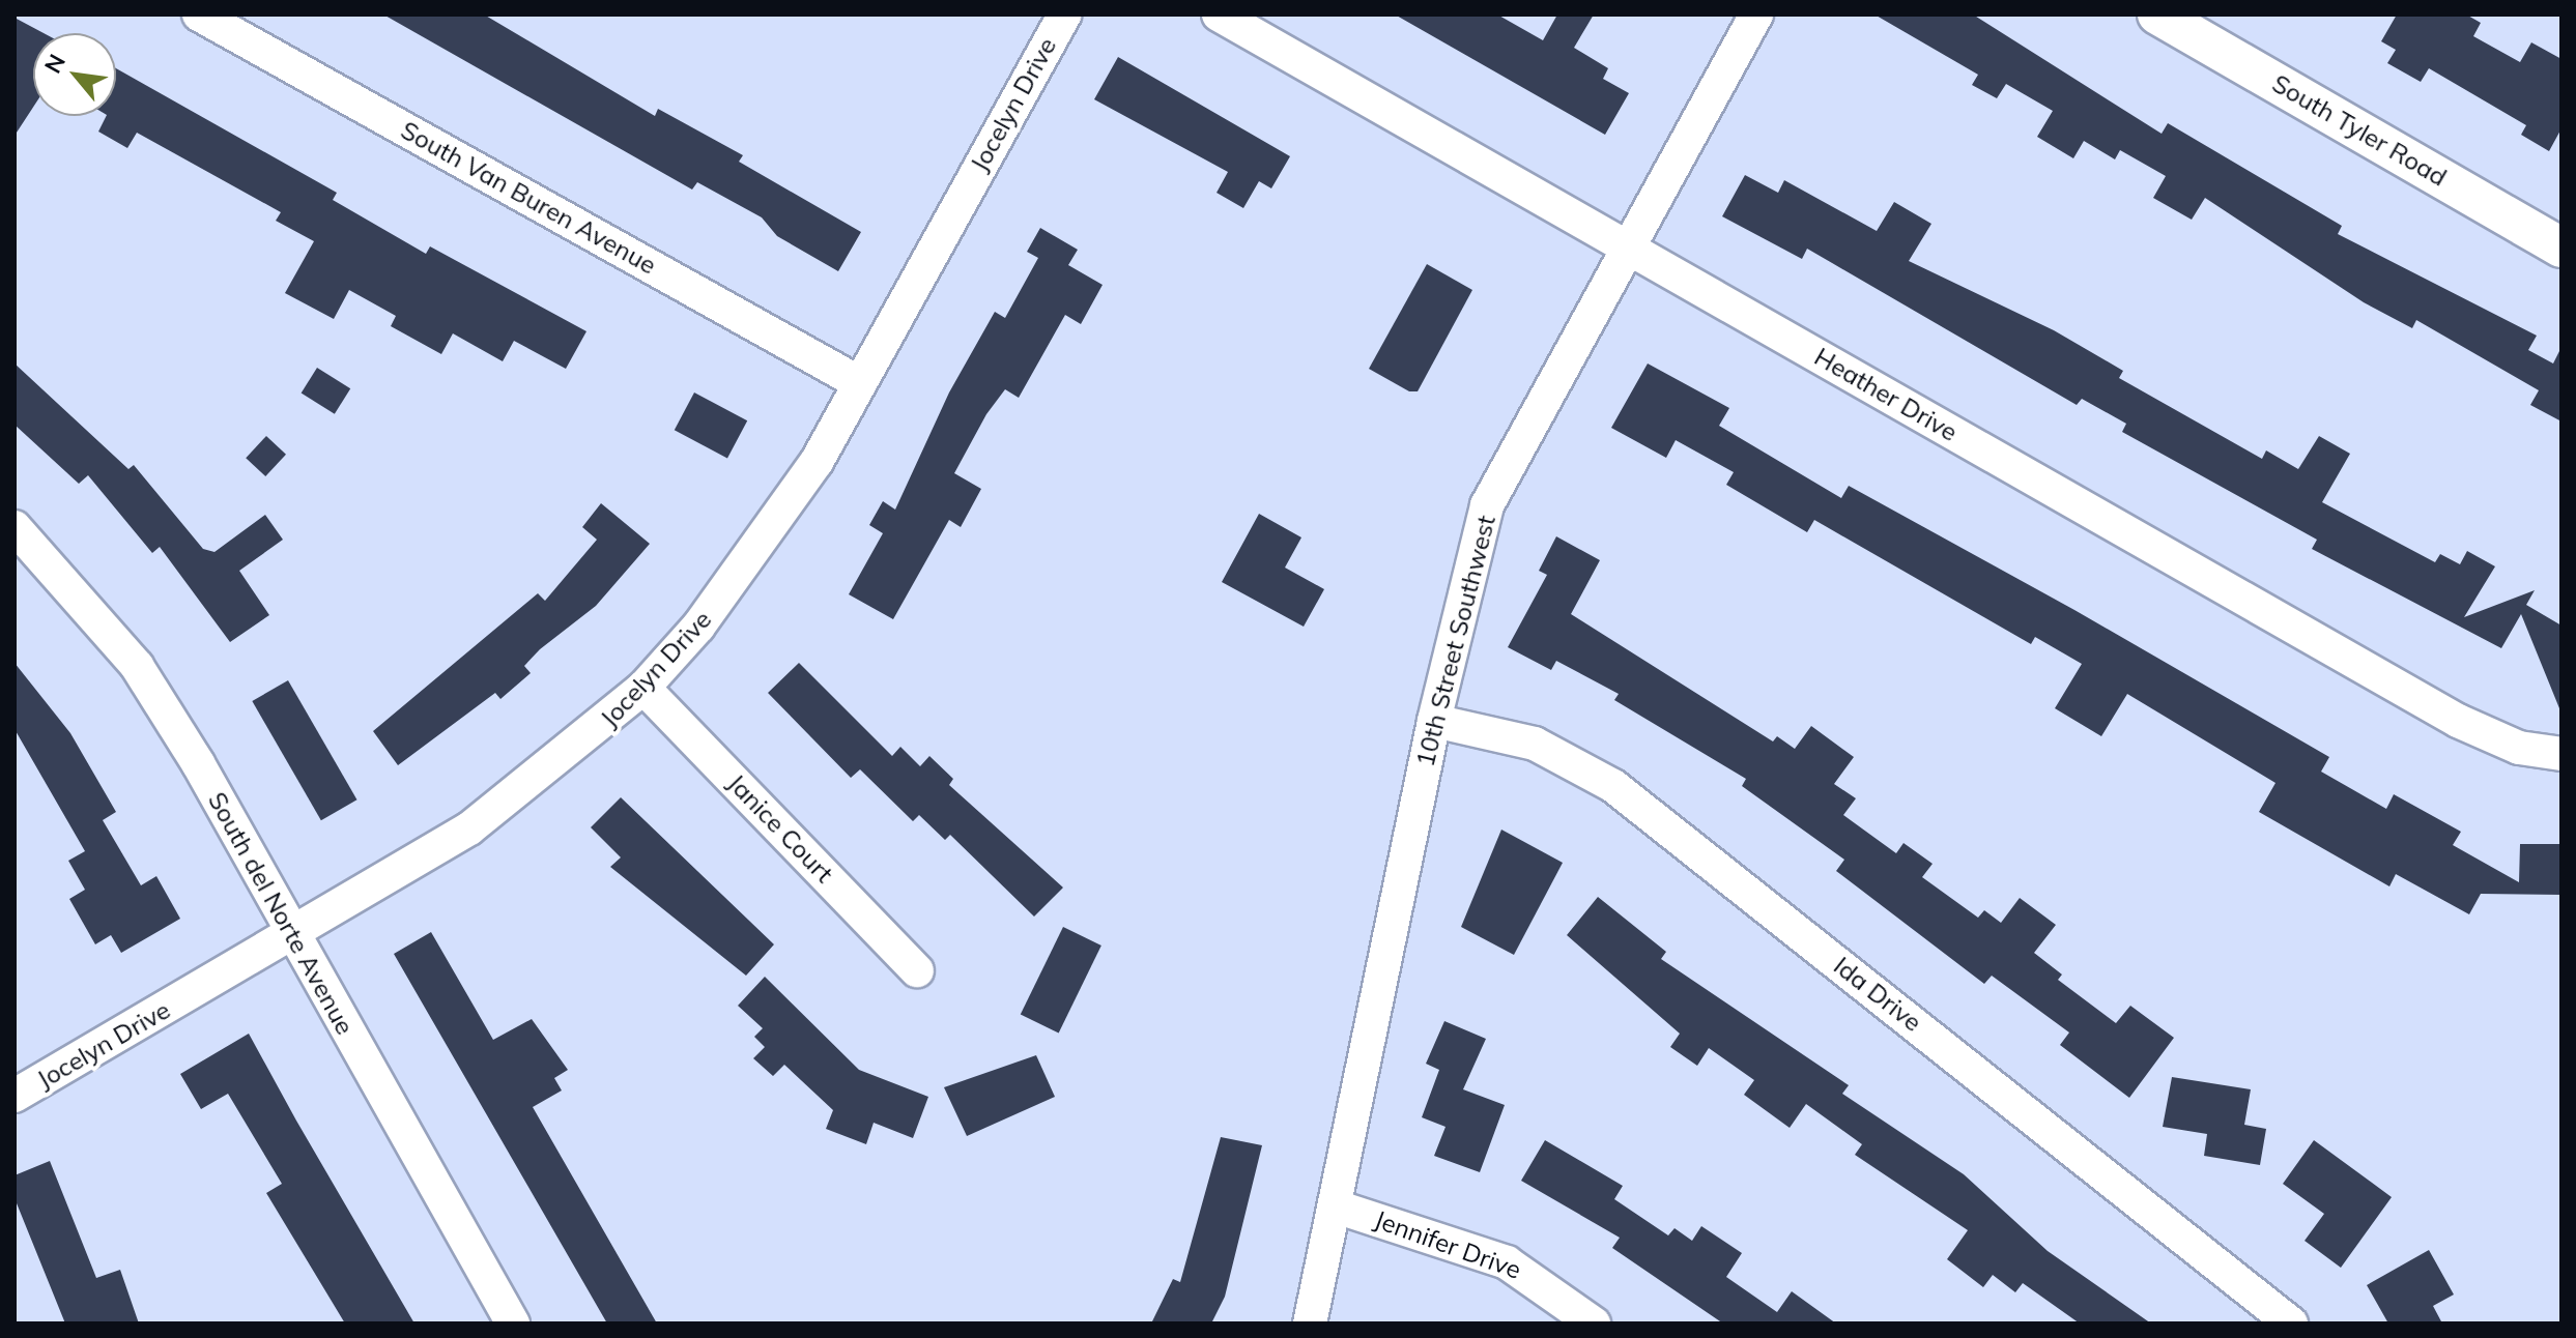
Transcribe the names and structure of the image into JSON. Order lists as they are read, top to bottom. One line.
{"streets":{"street":["Jocelyn Drive","South Tyler Road","South Van Buren Avenue","Heather Drive","10th Street Southwest","Janice Court","South del Norte Avenue","Ida Drive","Jennifer Drive"]},"crossings":[["Jocelyn Drive","South Van Buren Avenue"],["Jocelyn Drive","Janice Court"],["Jocelyn Drive","South del Norte Avenue"],["Heather Drive","10th Street Southwest"],["10th Street Southwest","Ida Drive"],["10th Street Southwest","Jennifer Drive"]],"north":"top left"}
